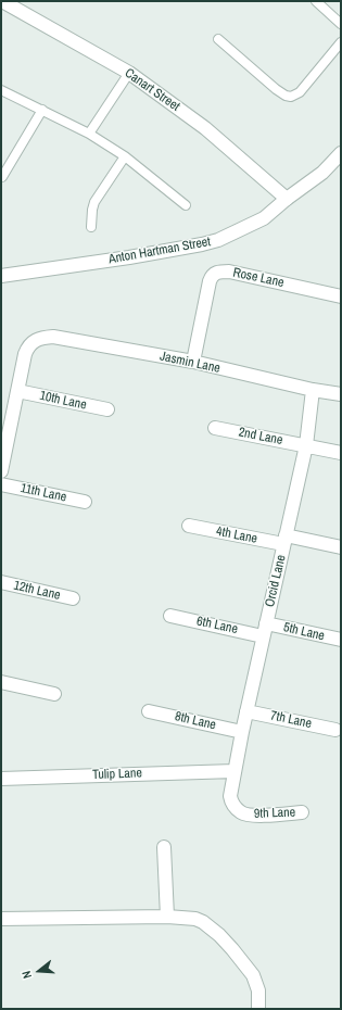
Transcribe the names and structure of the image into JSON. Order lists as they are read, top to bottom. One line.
{"streets":{"street":["Canart Street","Anton Hartman Street","Rose Lane","Jasmin Lane","10th Lane","2nd Lane","11th Lane","4th Lane","Orcid Lane","12th Lane","6th Lane","5th Lane","7th Lane","8th Lane","Tulip Lane","9th Lane"]},"crossings":[["Canart Street","Anton Hartman Street"],["Rose Lane","Jasmin Lane"],["Jasmin Lane","10th Lane"],["Jasmin Lane","Orcid Lane"],["2nd Lane","Orcid Lane"],["4th Lane","Orcid Lane"],["Orcid Lane","6th Lane"],["Orcid Lane","5th Lane"],["Orcid Lane","7th Lane"],["Orcid Lane","8th Lane"],["Orcid Lane","Tulip Lane"],["Orcid Lane","9th Lane"],["6th Lane","5th Lane"],["Tulip Lane","9th Lane"]],"north":"left"}
